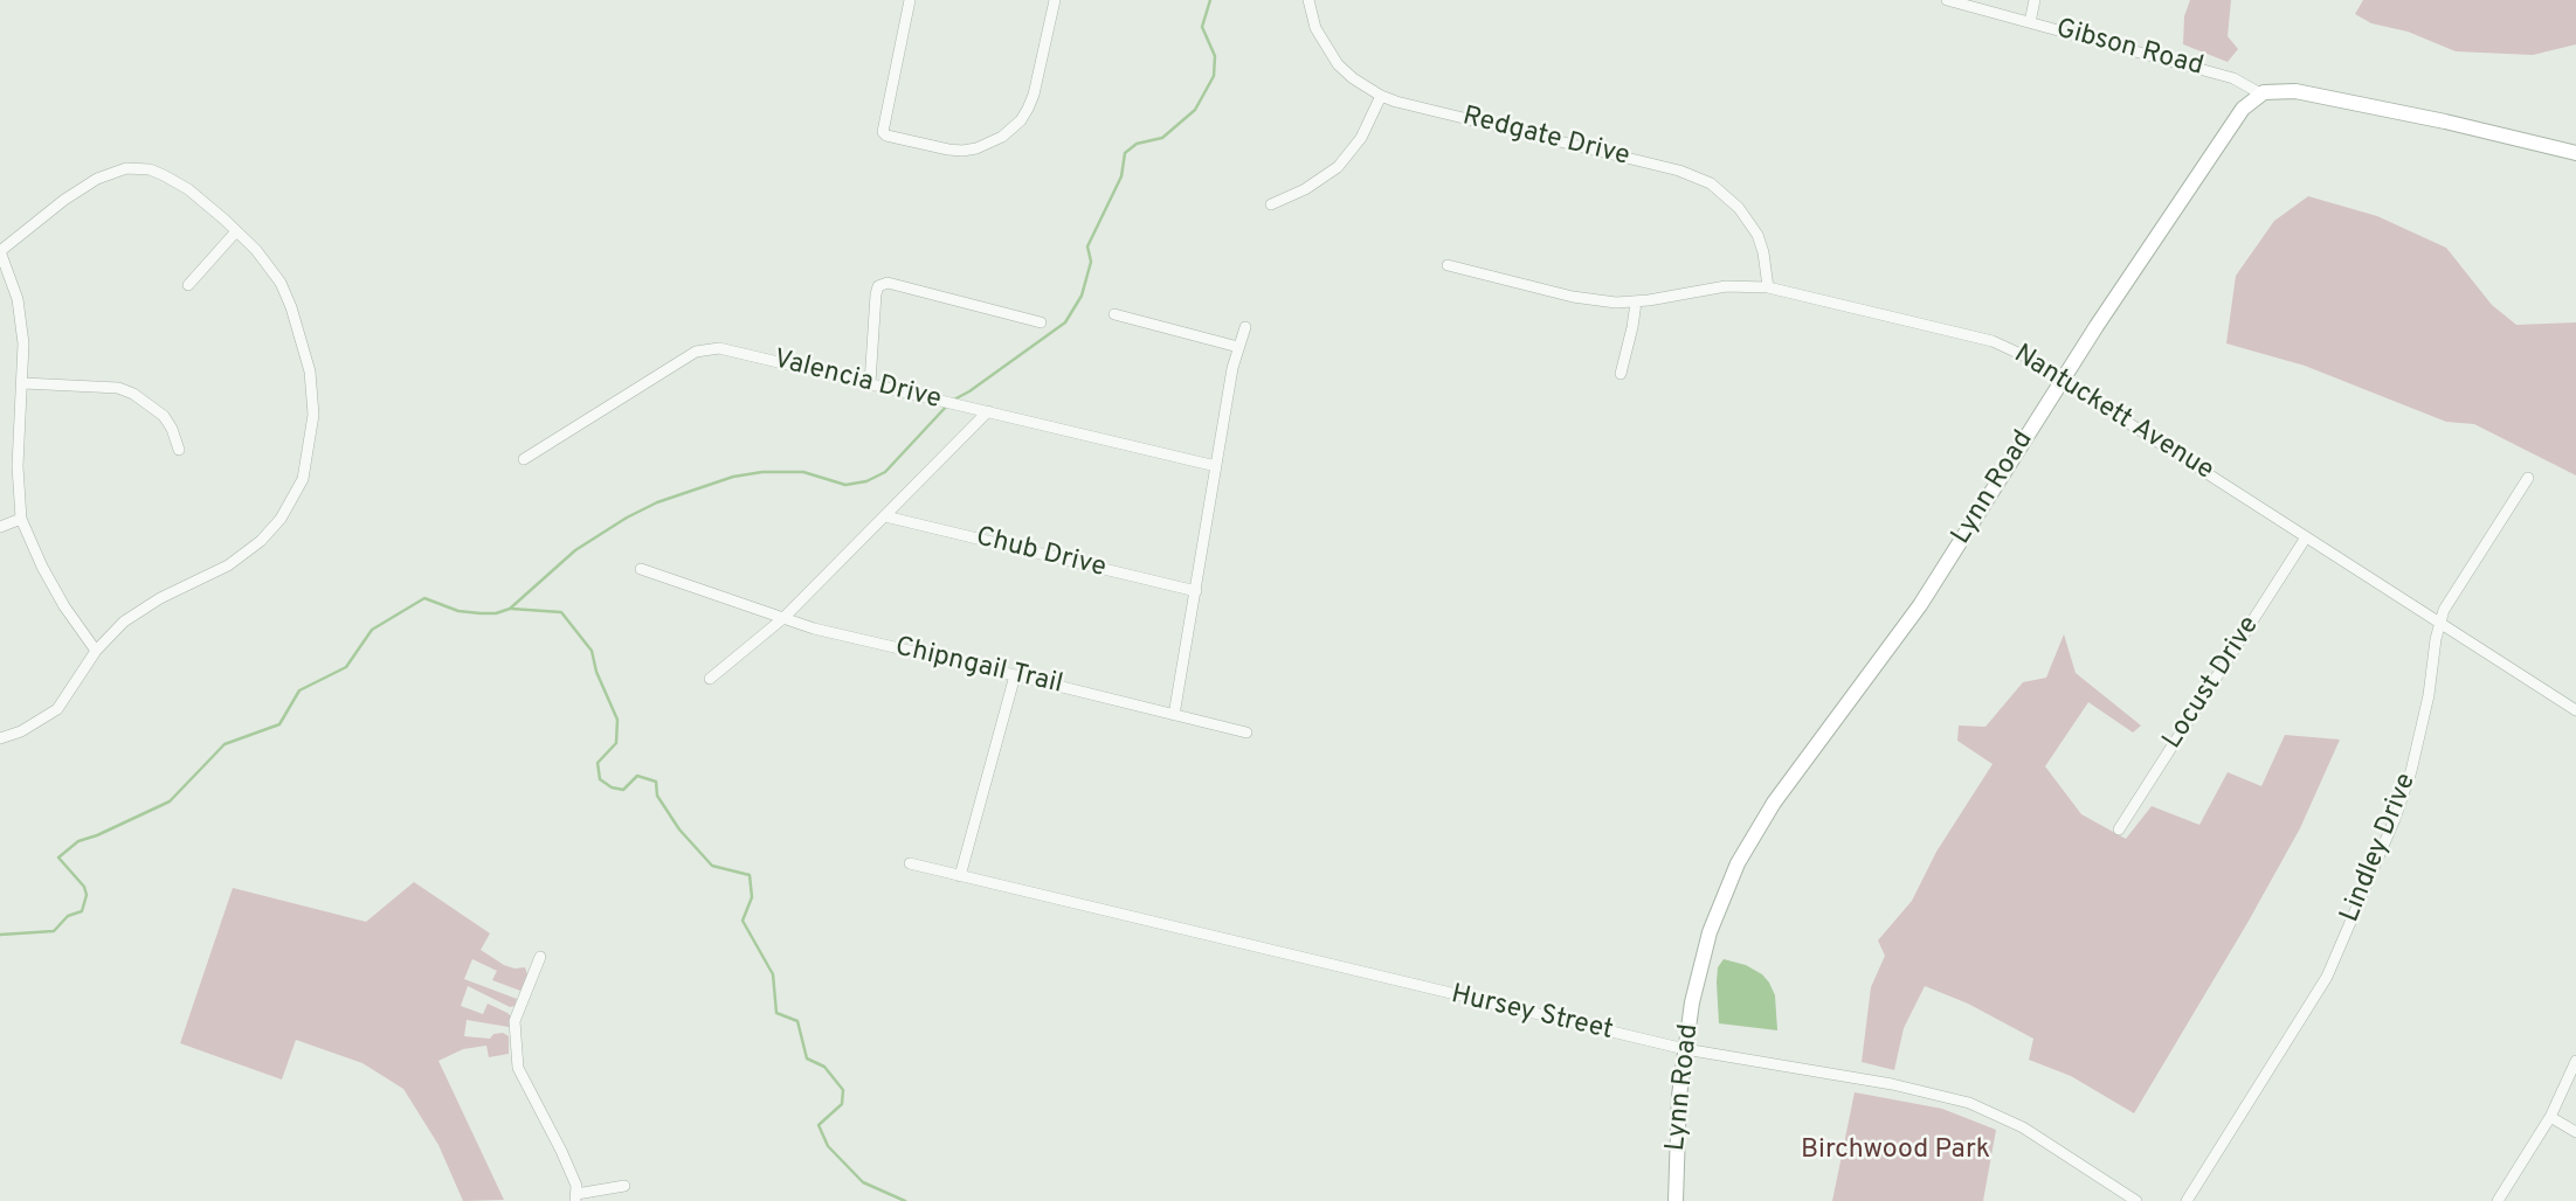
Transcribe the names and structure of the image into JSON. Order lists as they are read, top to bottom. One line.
{"streets":{"street":["Gibson Road","Redgate Drive","Valencia Drive","Nantuckett Avenue","Lynn Road","Chub Drive","Chipngail Trail","Locust Drive","Lindley Drive","Hursey Street"]},"crossings":[["Gibson Road","Lynn Road"],["Redgate Drive","Nantuckett Avenue"],["Nantuckett Avenue","Lynn Road"],["Nantuckett Avenue","Locust Drive"],["Nantuckett Avenue","Lindley Drive"],["Lynn Road","Hursey Street"]],"parks":["Birchwood Park"]}
